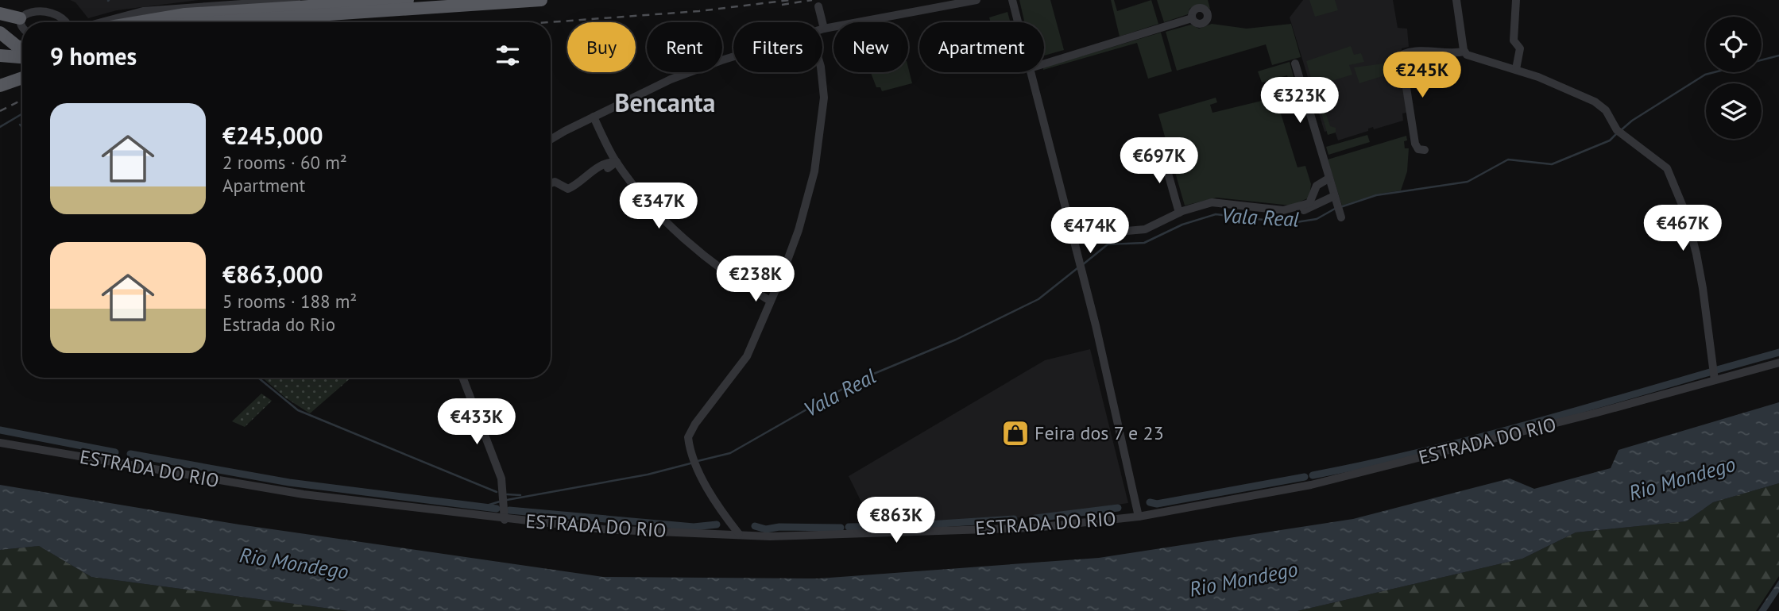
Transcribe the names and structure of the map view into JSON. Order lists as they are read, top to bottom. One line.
{"streets":{"street":["ESTRADA DO RIO"]},"districts":["Bencanta"],"water":["Vala Real","Rio Mondego"],"places":{"shop":["Feira dos 7 e 23"]},"page":{"chip":["Buy","Rent","Filters","New","Apartment"],"heading":"9 homes","price":["€245K","€323K","€697K","€347K","€467K","€474K","€238K","€433K","€863K"],"list":[{"name":"€245,000","note":"2 rooms · 60 m² · Apartment"},{"name":"€863,000","note":"5 rooms · 188 m² · Estrada do Rio"}]}}
